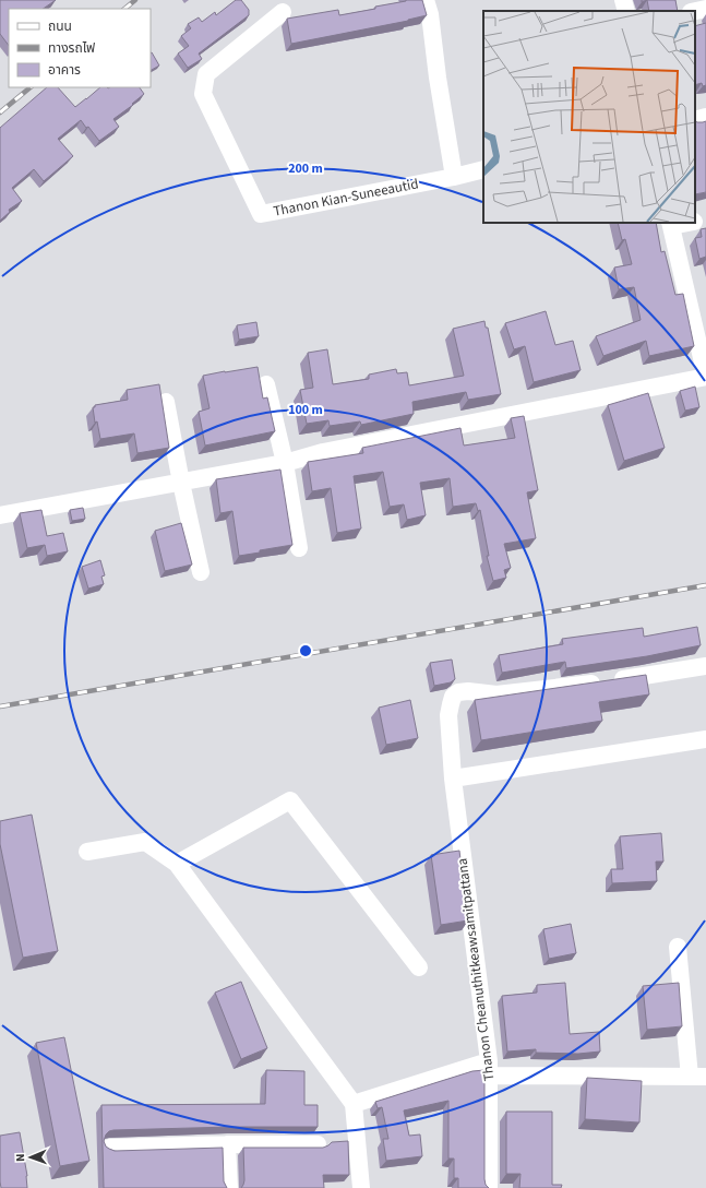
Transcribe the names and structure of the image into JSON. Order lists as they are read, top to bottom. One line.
{"streets":{"street":["Thanon Kian-Suneeautid","Thanon Cheanuthitkeawsamitpattana"]},"legend":["ถนน","ทางรถไฟ","อาคาร"],"north":"left","rings":["200 m","100 m"]}
